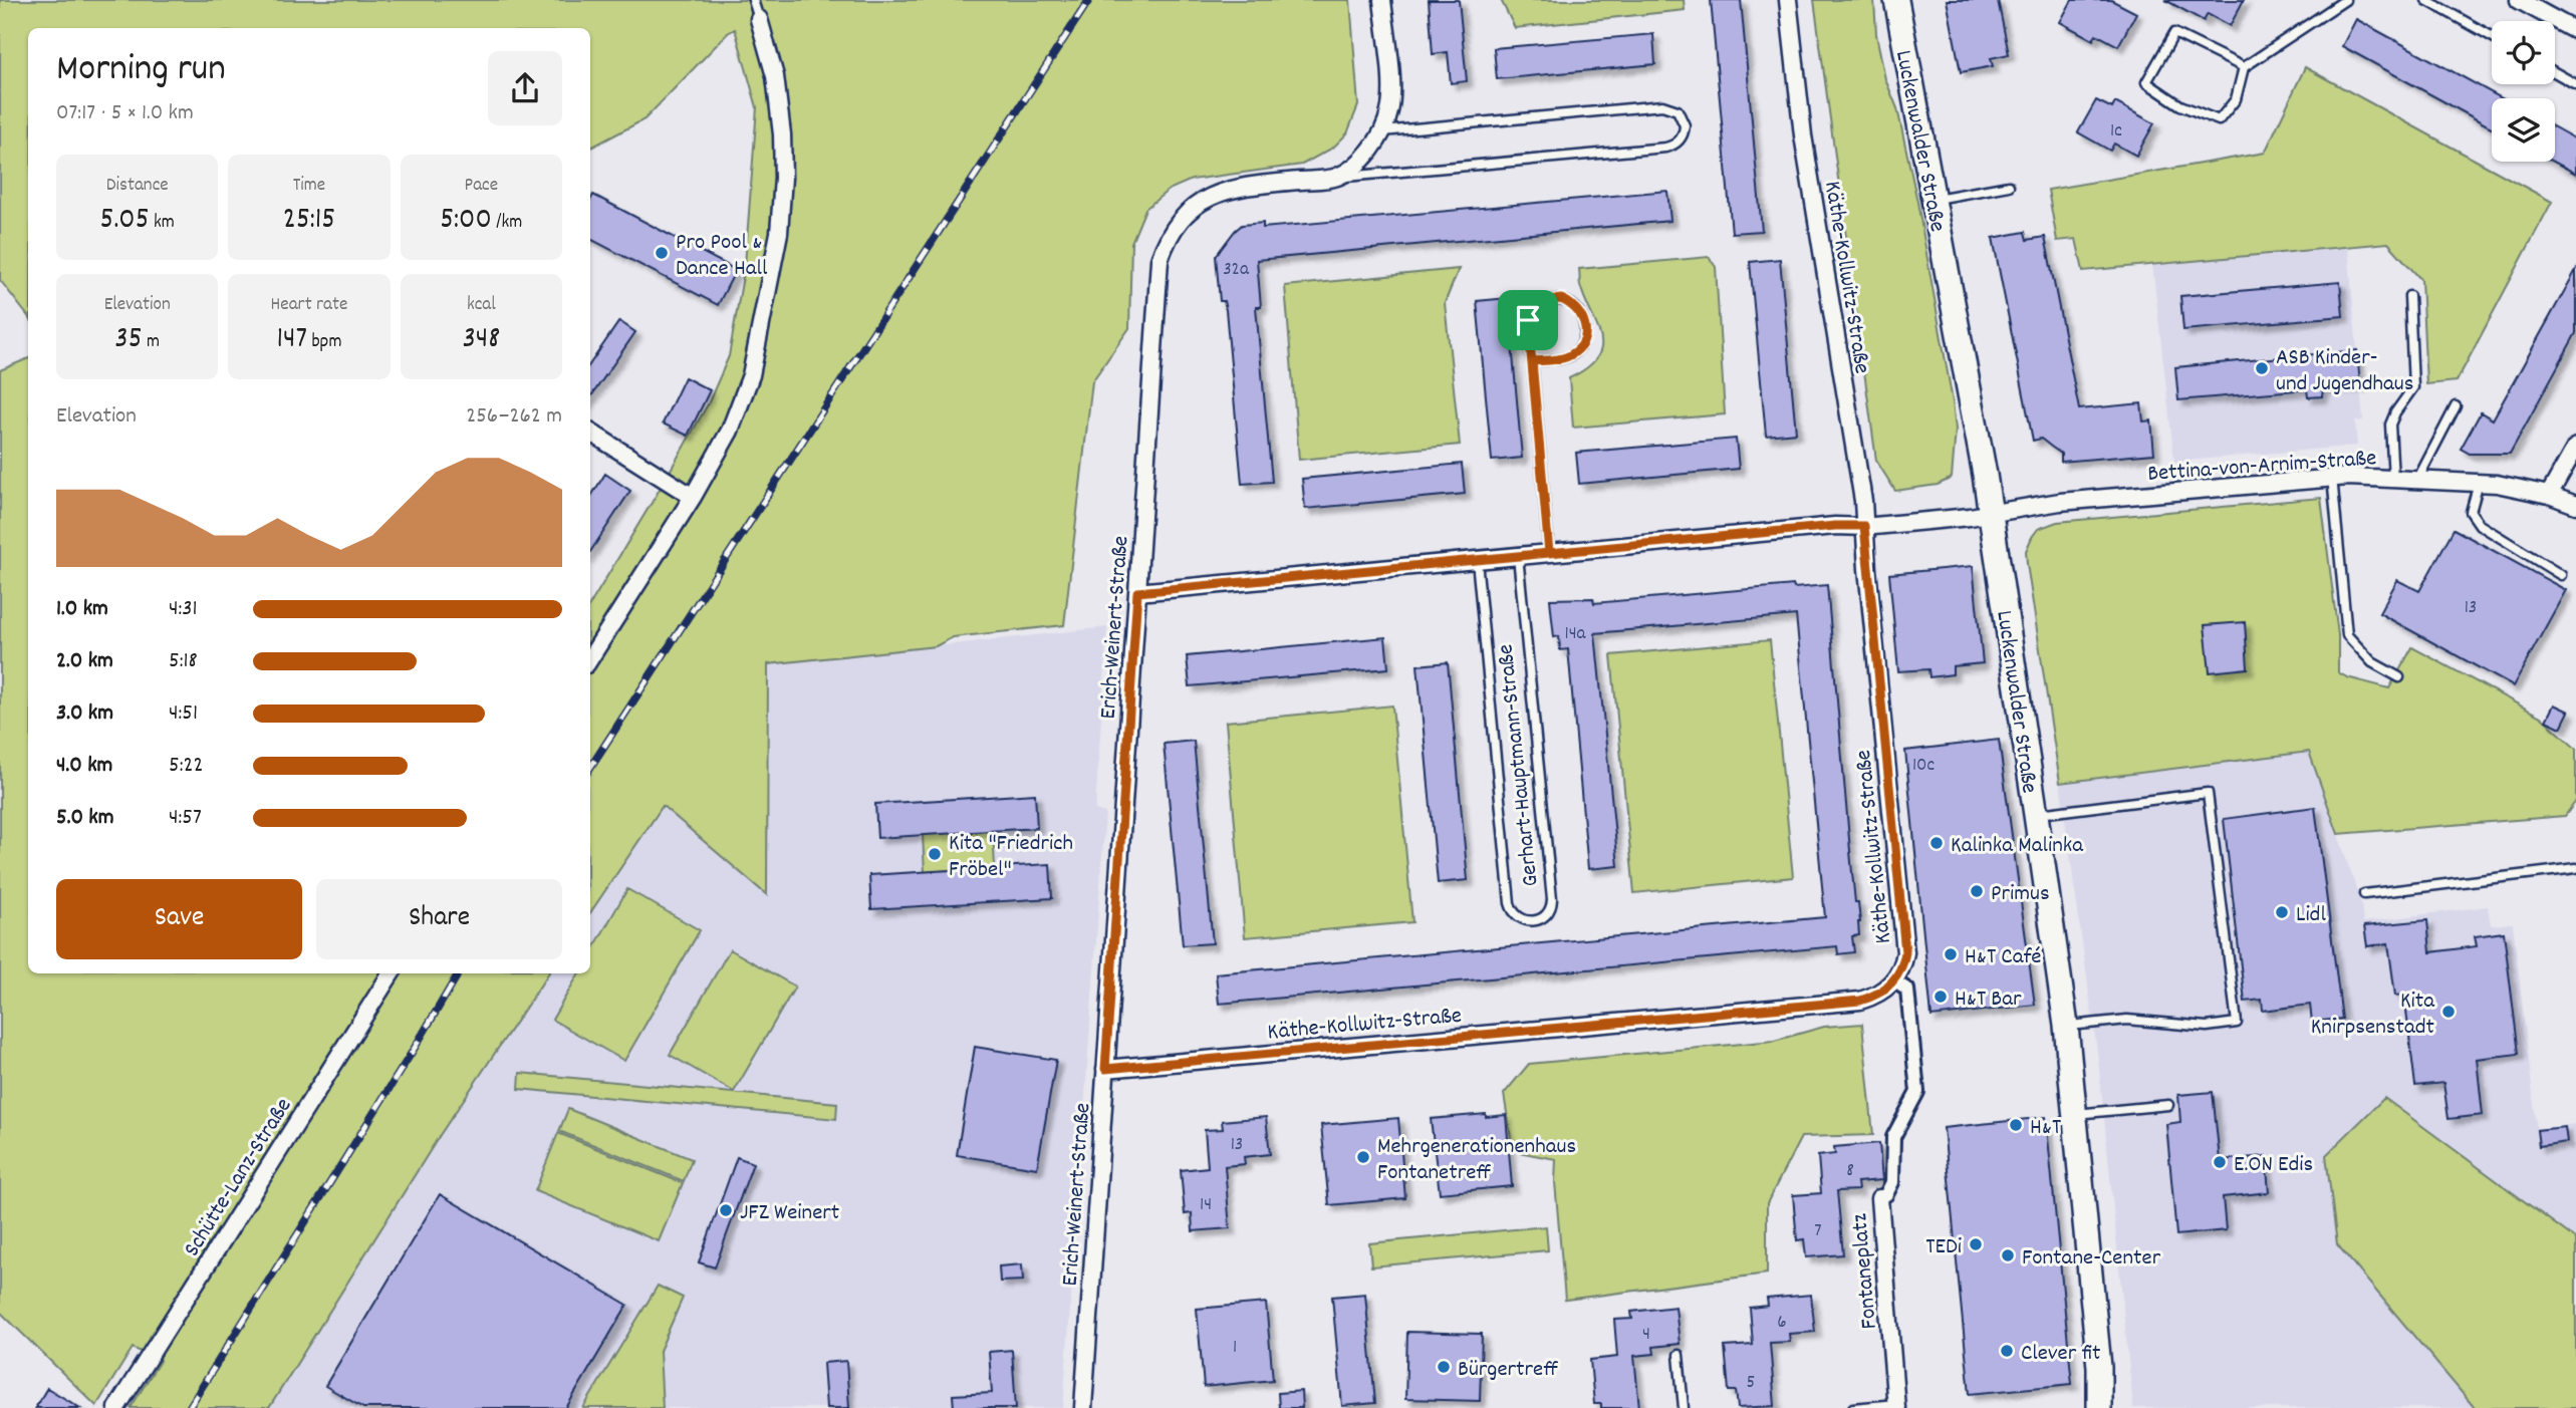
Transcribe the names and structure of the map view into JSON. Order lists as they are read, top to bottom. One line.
{"streets":{"main road":["Luckenwalder Straße"],"street":["Käthe-Kollwitz-Straße","Bettina-von-Arnim-Straße","Erich-Weinert-Straße","Schütte-Lanz-Straße","Fontaneplatz"],"lane":["Gerhart-Hauptmann-Straße"]},"crossings":[["Luckenwalder Straße","Bettina-von-Arnim-Straße"],["Käthe-Kollwitz-Straße","Erich-Weinert-Straße"],["Käthe-Kollwitz-Straße","Fontaneplatz"]],"places":["Pro Pool & Dance Hall","ASB Kinder- und Jugendhaus","Kalinka Malinka","Kita \"Friedrich Fröbel\"","Primus","Lidl","H&T Café","H&T Bar","Kita Knirpsenstadt","H&T","Mehrgenerationenhaus Fontanetreff","E.ON Edis","JFZ Weinert","TEDi","Fontane-Center","Clever fit","Bürgertreff"],"house_numbers":["1c","32a","13","14a","10c","13","8","14","7","6","4","1","5"],"page":{"heading":["Morning run","07:17 · 5 × 1.0 km"],"stats":[["Distance","5.05 km"],["Time","25:15"],["Pace","5:00 /km"],["Elevation","35 m"],["Heart rate","147 bpm"],["kcal","348"]],"chart":["Elevation","256–262 m"],"list":[{"name":"1.0 km","note":"4:31"},{"name":"2.0 km","note":"5:18"},{"name":"3.0 km","note":"4:51"},{"name":"4.0 km","note":"5:22"},{"name":"5.0 km","note":"4:57"}],"buttons":["Save","Share"]}}
